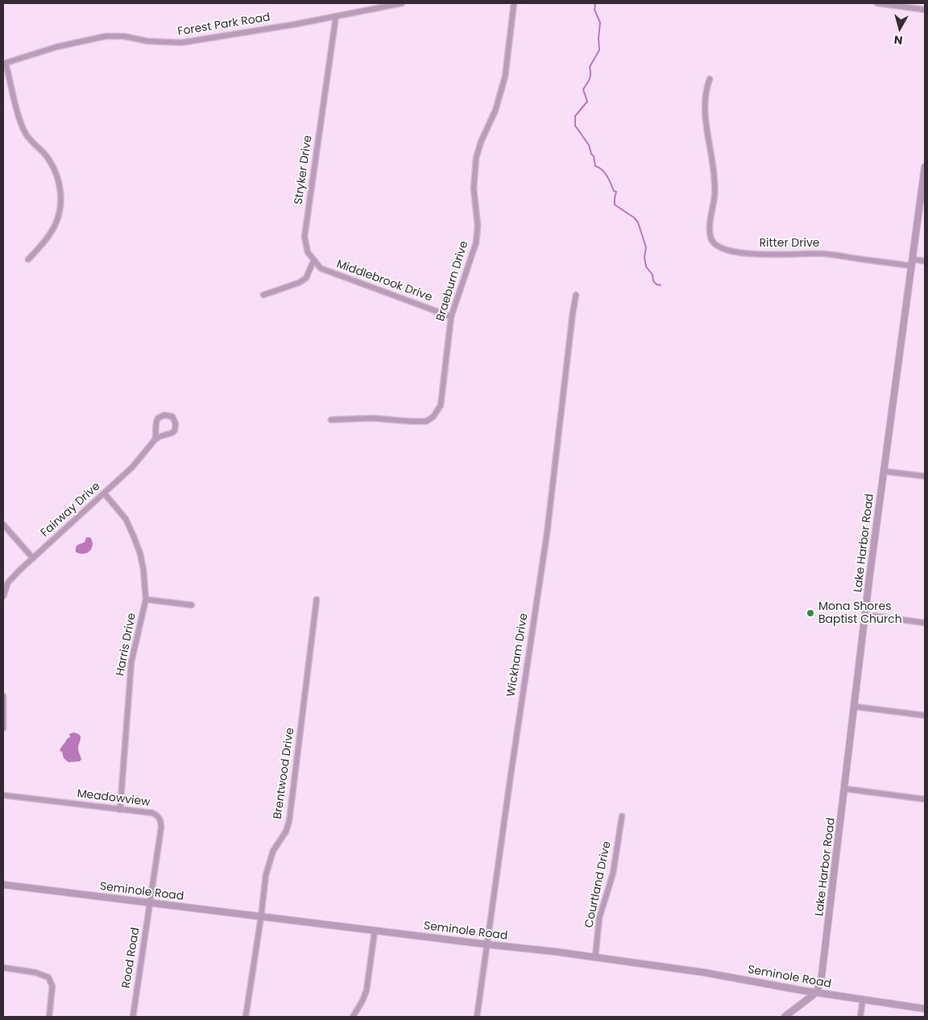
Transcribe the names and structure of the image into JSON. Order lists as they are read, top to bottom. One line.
{"streets":{"street":["Forest Park Road","Stryker Drive","Ritter Drive","Middlebrook Drive","Braeburn Drive","Fairway Drive","Lake Harbor Road","Harris Drive","Wickham Drive","Brentwood Drive","Meadowview","Courtland Drive","Seminole Road","Rood Road"]},"crossings":[["Forest Park Road","Stryker Drive"],["Stryker Drive","Middlebrook Drive"],["Ritter Drive","Lake Harbor Road"],["Middlebrook Drive","Braeburn Drive"],["Fairway Drive","Harris Drive"],["Lake Harbor Road","Seminole Road"],["Harris Drive","Meadowview"],["Wickham Drive","Seminole Road"],["Brentwood Drive","Seminole Road"],["Meadowview","Seminole Road"],["Meadowview","Rood Road"],["Courtland Drive","Seminole Road"],["Seminole Road","Rood Road"]],"places":["Mona Shores Baptist Church"],"north":"bottom"}
